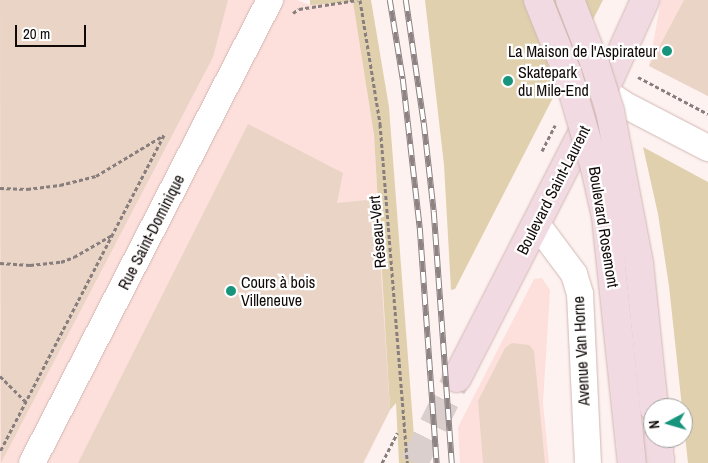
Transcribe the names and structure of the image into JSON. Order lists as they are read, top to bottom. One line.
{"streets":{"main road":["Boulevard Saint-Laurent","Boulevard Rosemont"],"street":["Rue Saint-Dominique","Avenue Van Horne"],"path":["Réseau-Vert"]},"crossings":[["Boulevard Saint-Laurent","Avenue Van Horne"]],"places":["La Maison de l'Aspirateur","Skatepark du Mile-End","Cours à bois Villeneuve"],"scale_bar":"20 m","north":"left"}
